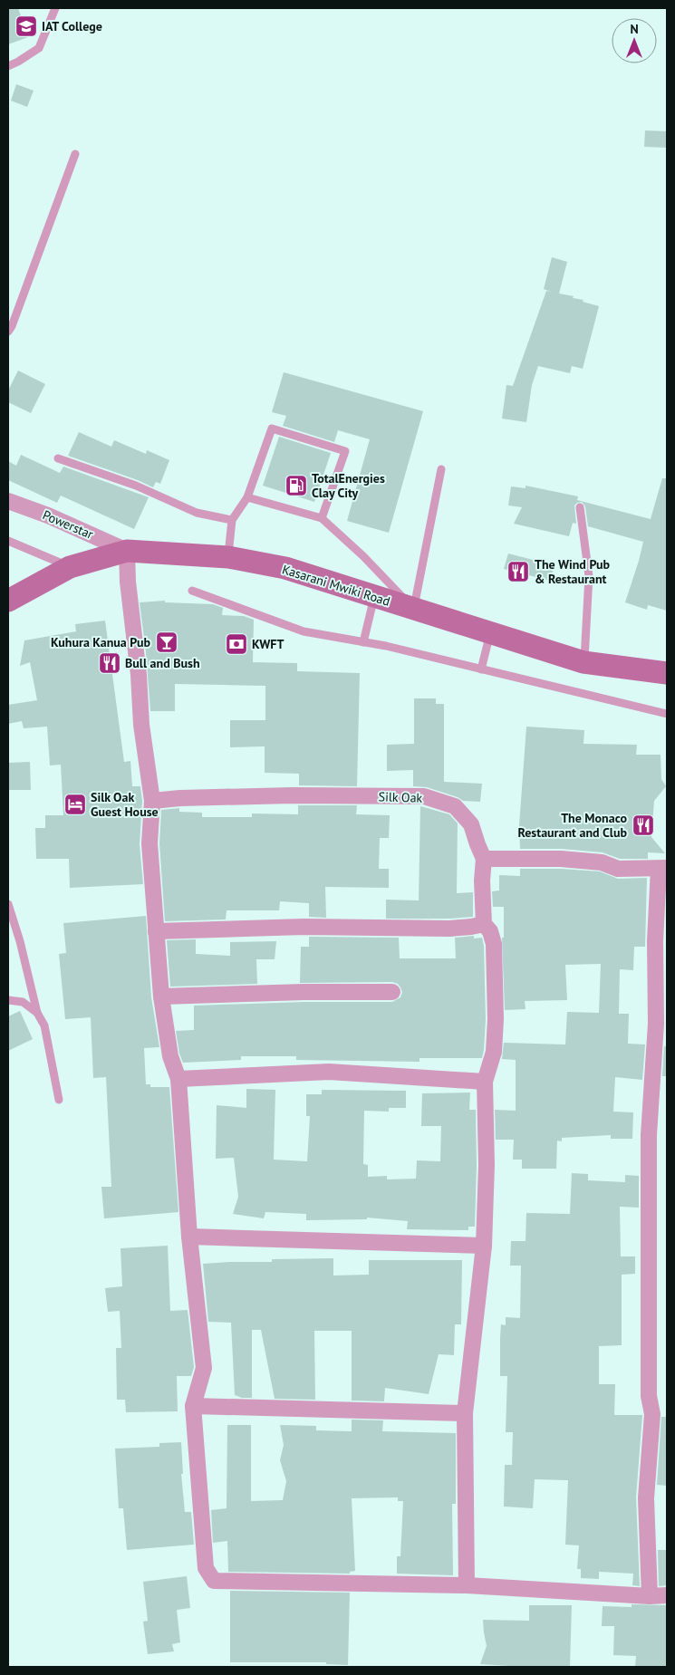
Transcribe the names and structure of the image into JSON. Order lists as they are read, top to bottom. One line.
{"streets":{"main road":["Kasarani Mwiki Road"],"street":["Powerstar","Silk Oak"]},"crossings":[["Powerstar","Kasarani Mwiki Road"]],"places":{"school or university":["IAT College"],"fuel station":["TotalEnergies Clay City"],"restaurant":["The Wind Pub & Restaurant","Bull and Bush","The Monaco Restaurant and Club"],"bar":["Kuhura Kanua Pub"],"bank":["KWFT"],"hotel":["Silk Oak Guest House"]},"north":"top"}
